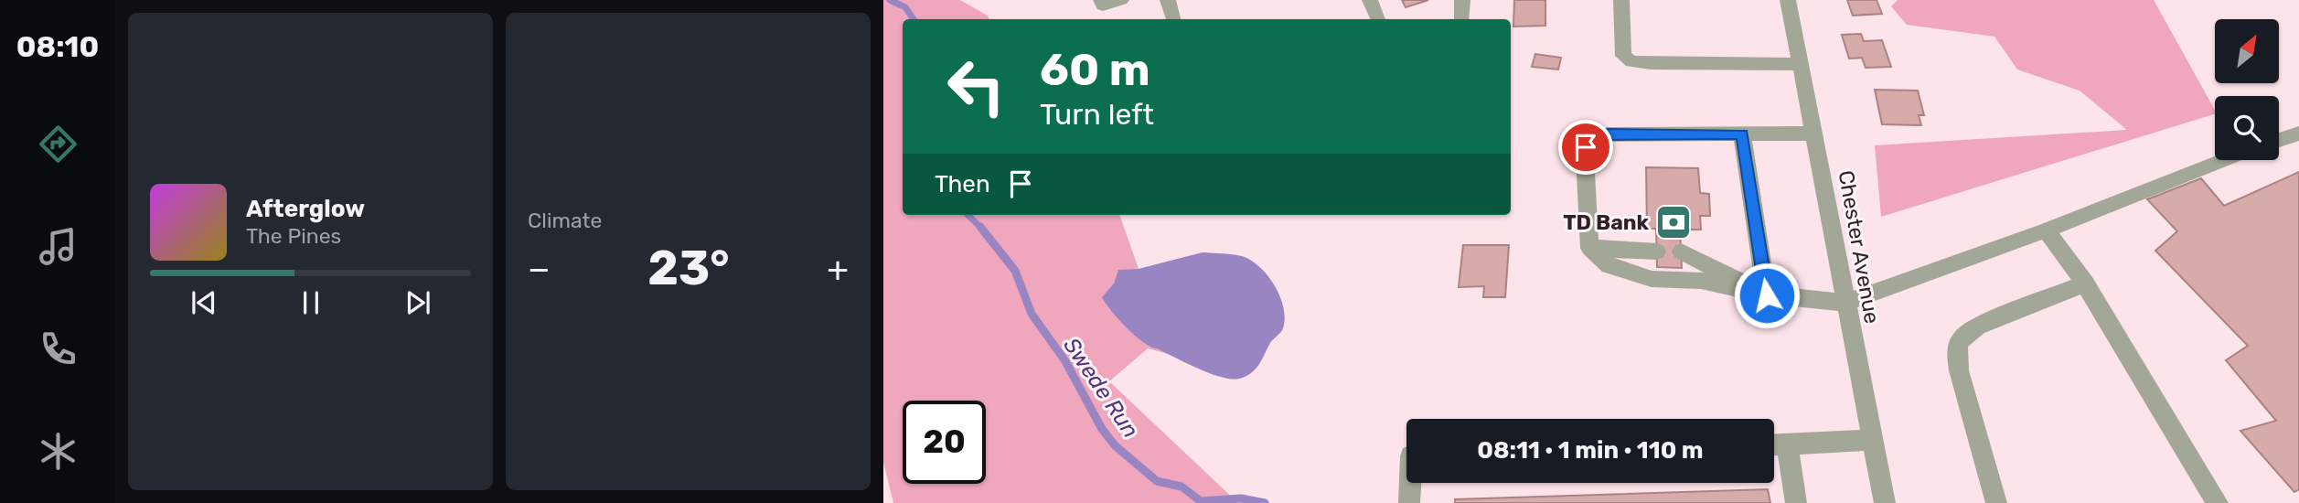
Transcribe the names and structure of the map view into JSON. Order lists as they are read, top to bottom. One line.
{"streets":{"street":["Chester Avenue"]},"water":["Swede Run"],"places":{"bank":["TD Bank"]},"north":"top right","page":{"tabs":"08:10","tile":"Climate","turn":["60 m","Turn left"],"then":"Then","song":["Afterglow","The Pines"],"heat":["−","23°","+"],"limit":"20","trip":"08:11 · 1 min · 110 m"}}
